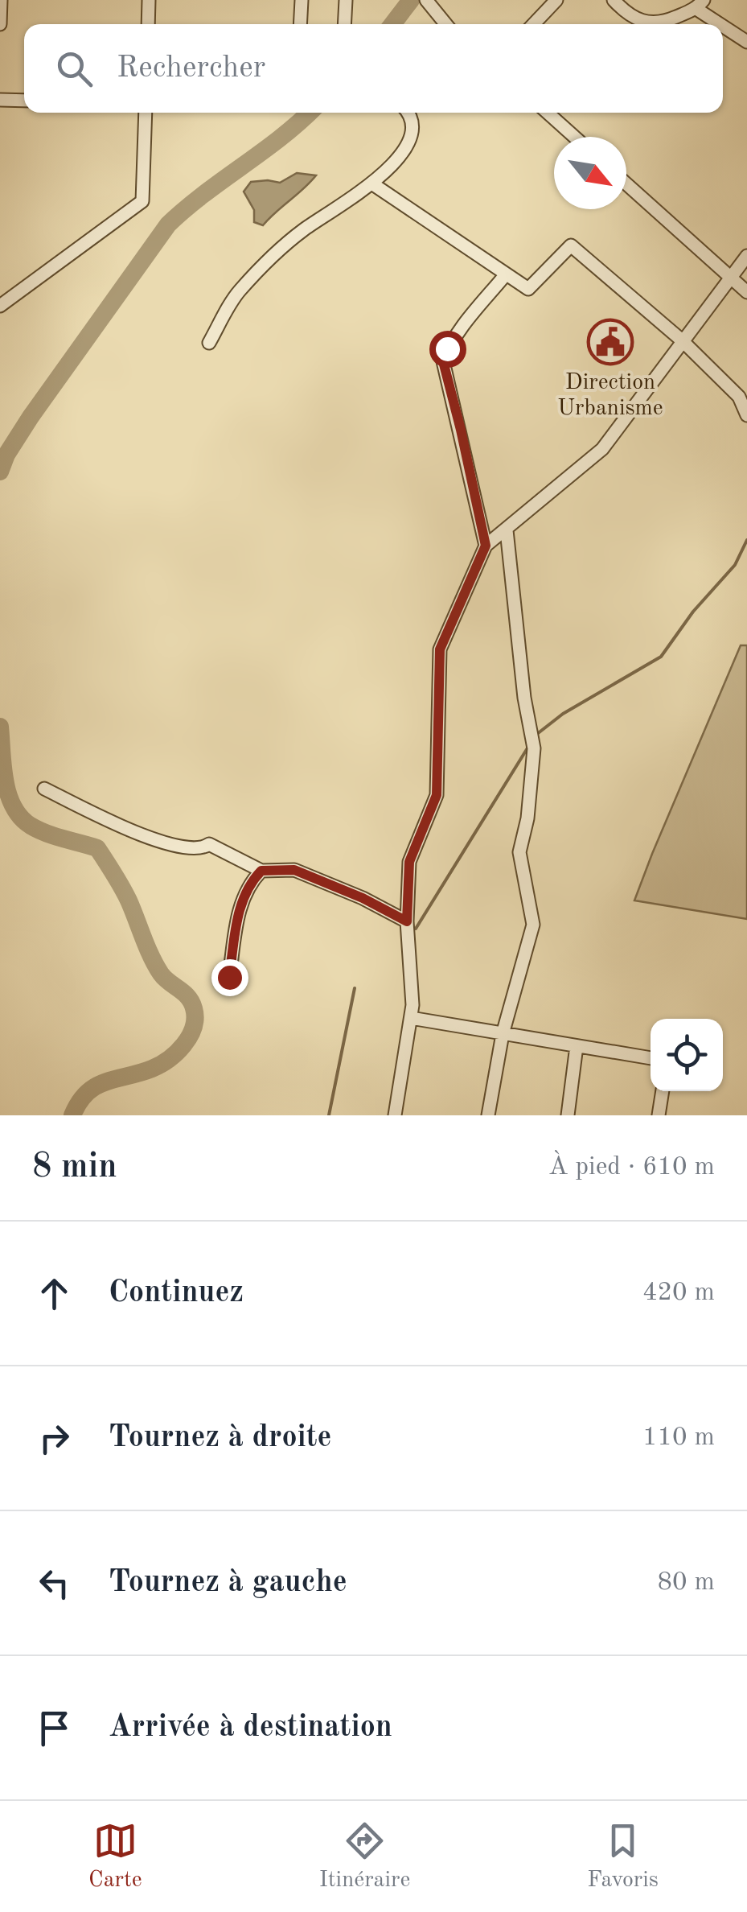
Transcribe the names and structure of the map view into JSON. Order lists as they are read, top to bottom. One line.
{"places":{"public building":["Direction Urbanisme"]},"north":"bottom right","page":{"search":"Rechercher","heading":["8 min","À pied · 610 m"],"list":[["Continuez","420 m"],["Tournez à droite","110 m"],["Tournez à gauche","80 m"],"Arrivée à destination"],"nav":["Carte","Itinéraire","Favoris"]}}
